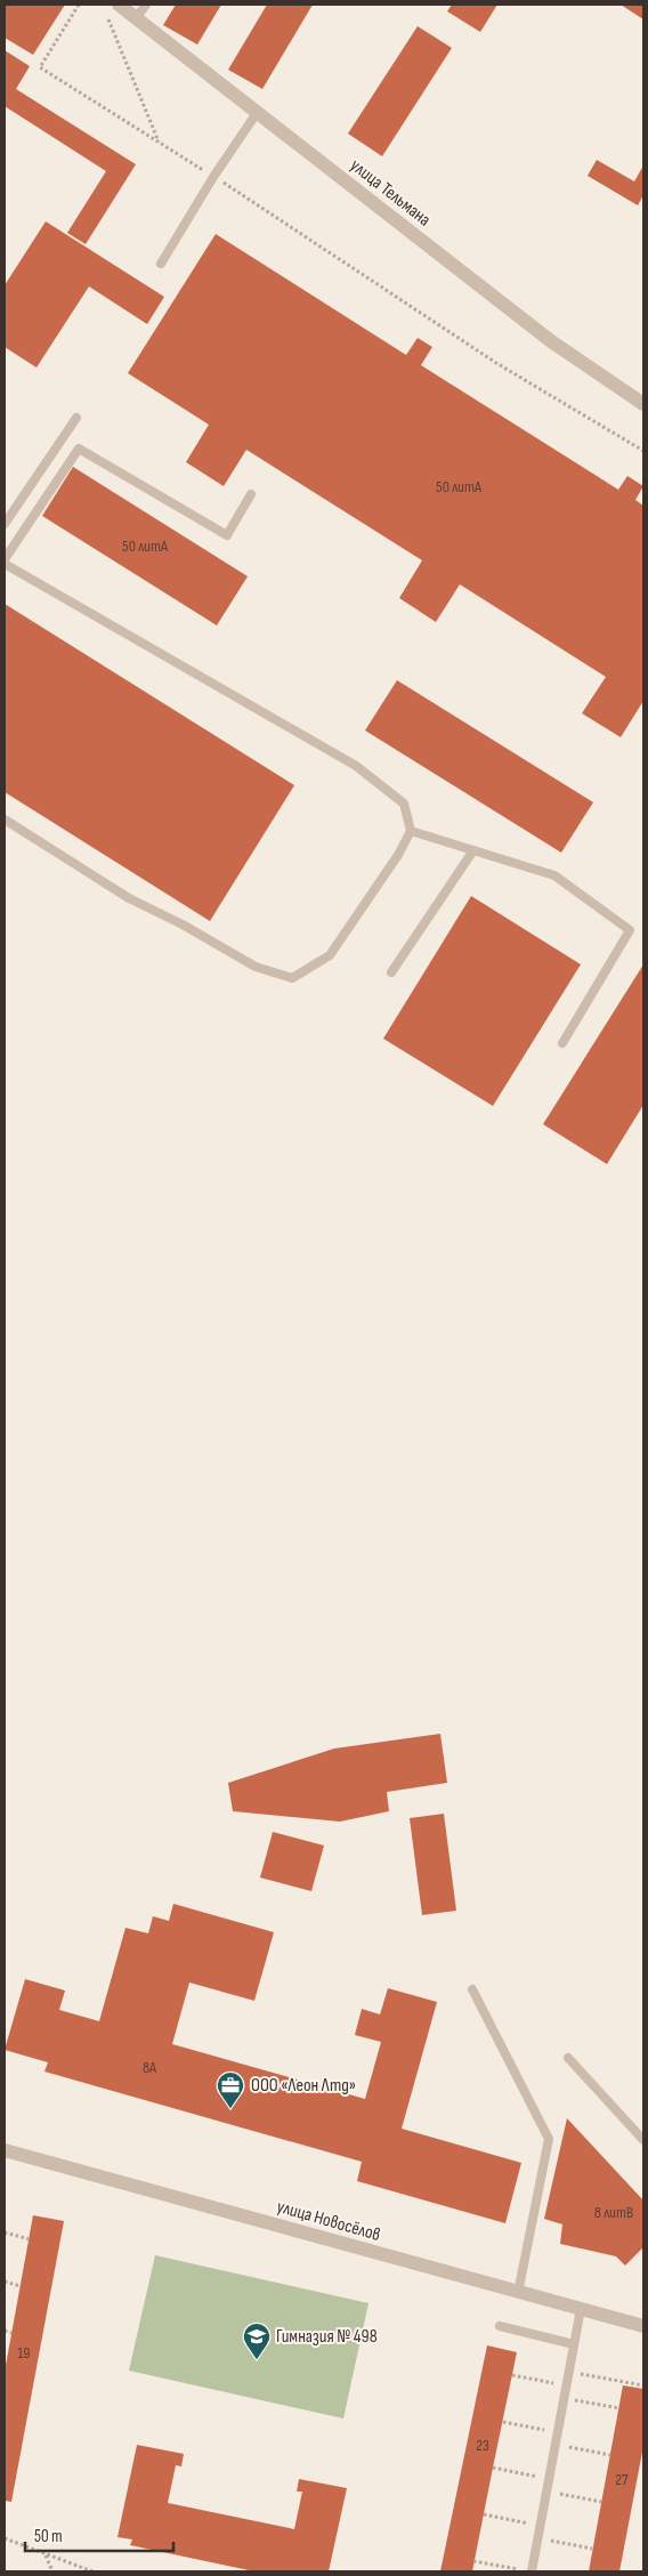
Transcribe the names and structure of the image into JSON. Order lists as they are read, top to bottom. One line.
{"streets":{"street":["улица Тельмана","улица Новосёлов"]},"places":{"office":["ООО «Леон Лтд»"],"school or university":["Гимназия № 498"]},"house_numbers":["50 литА","50 литА","8А","8 литВ","19","23","27"],"scale_bar":"50 m"}
